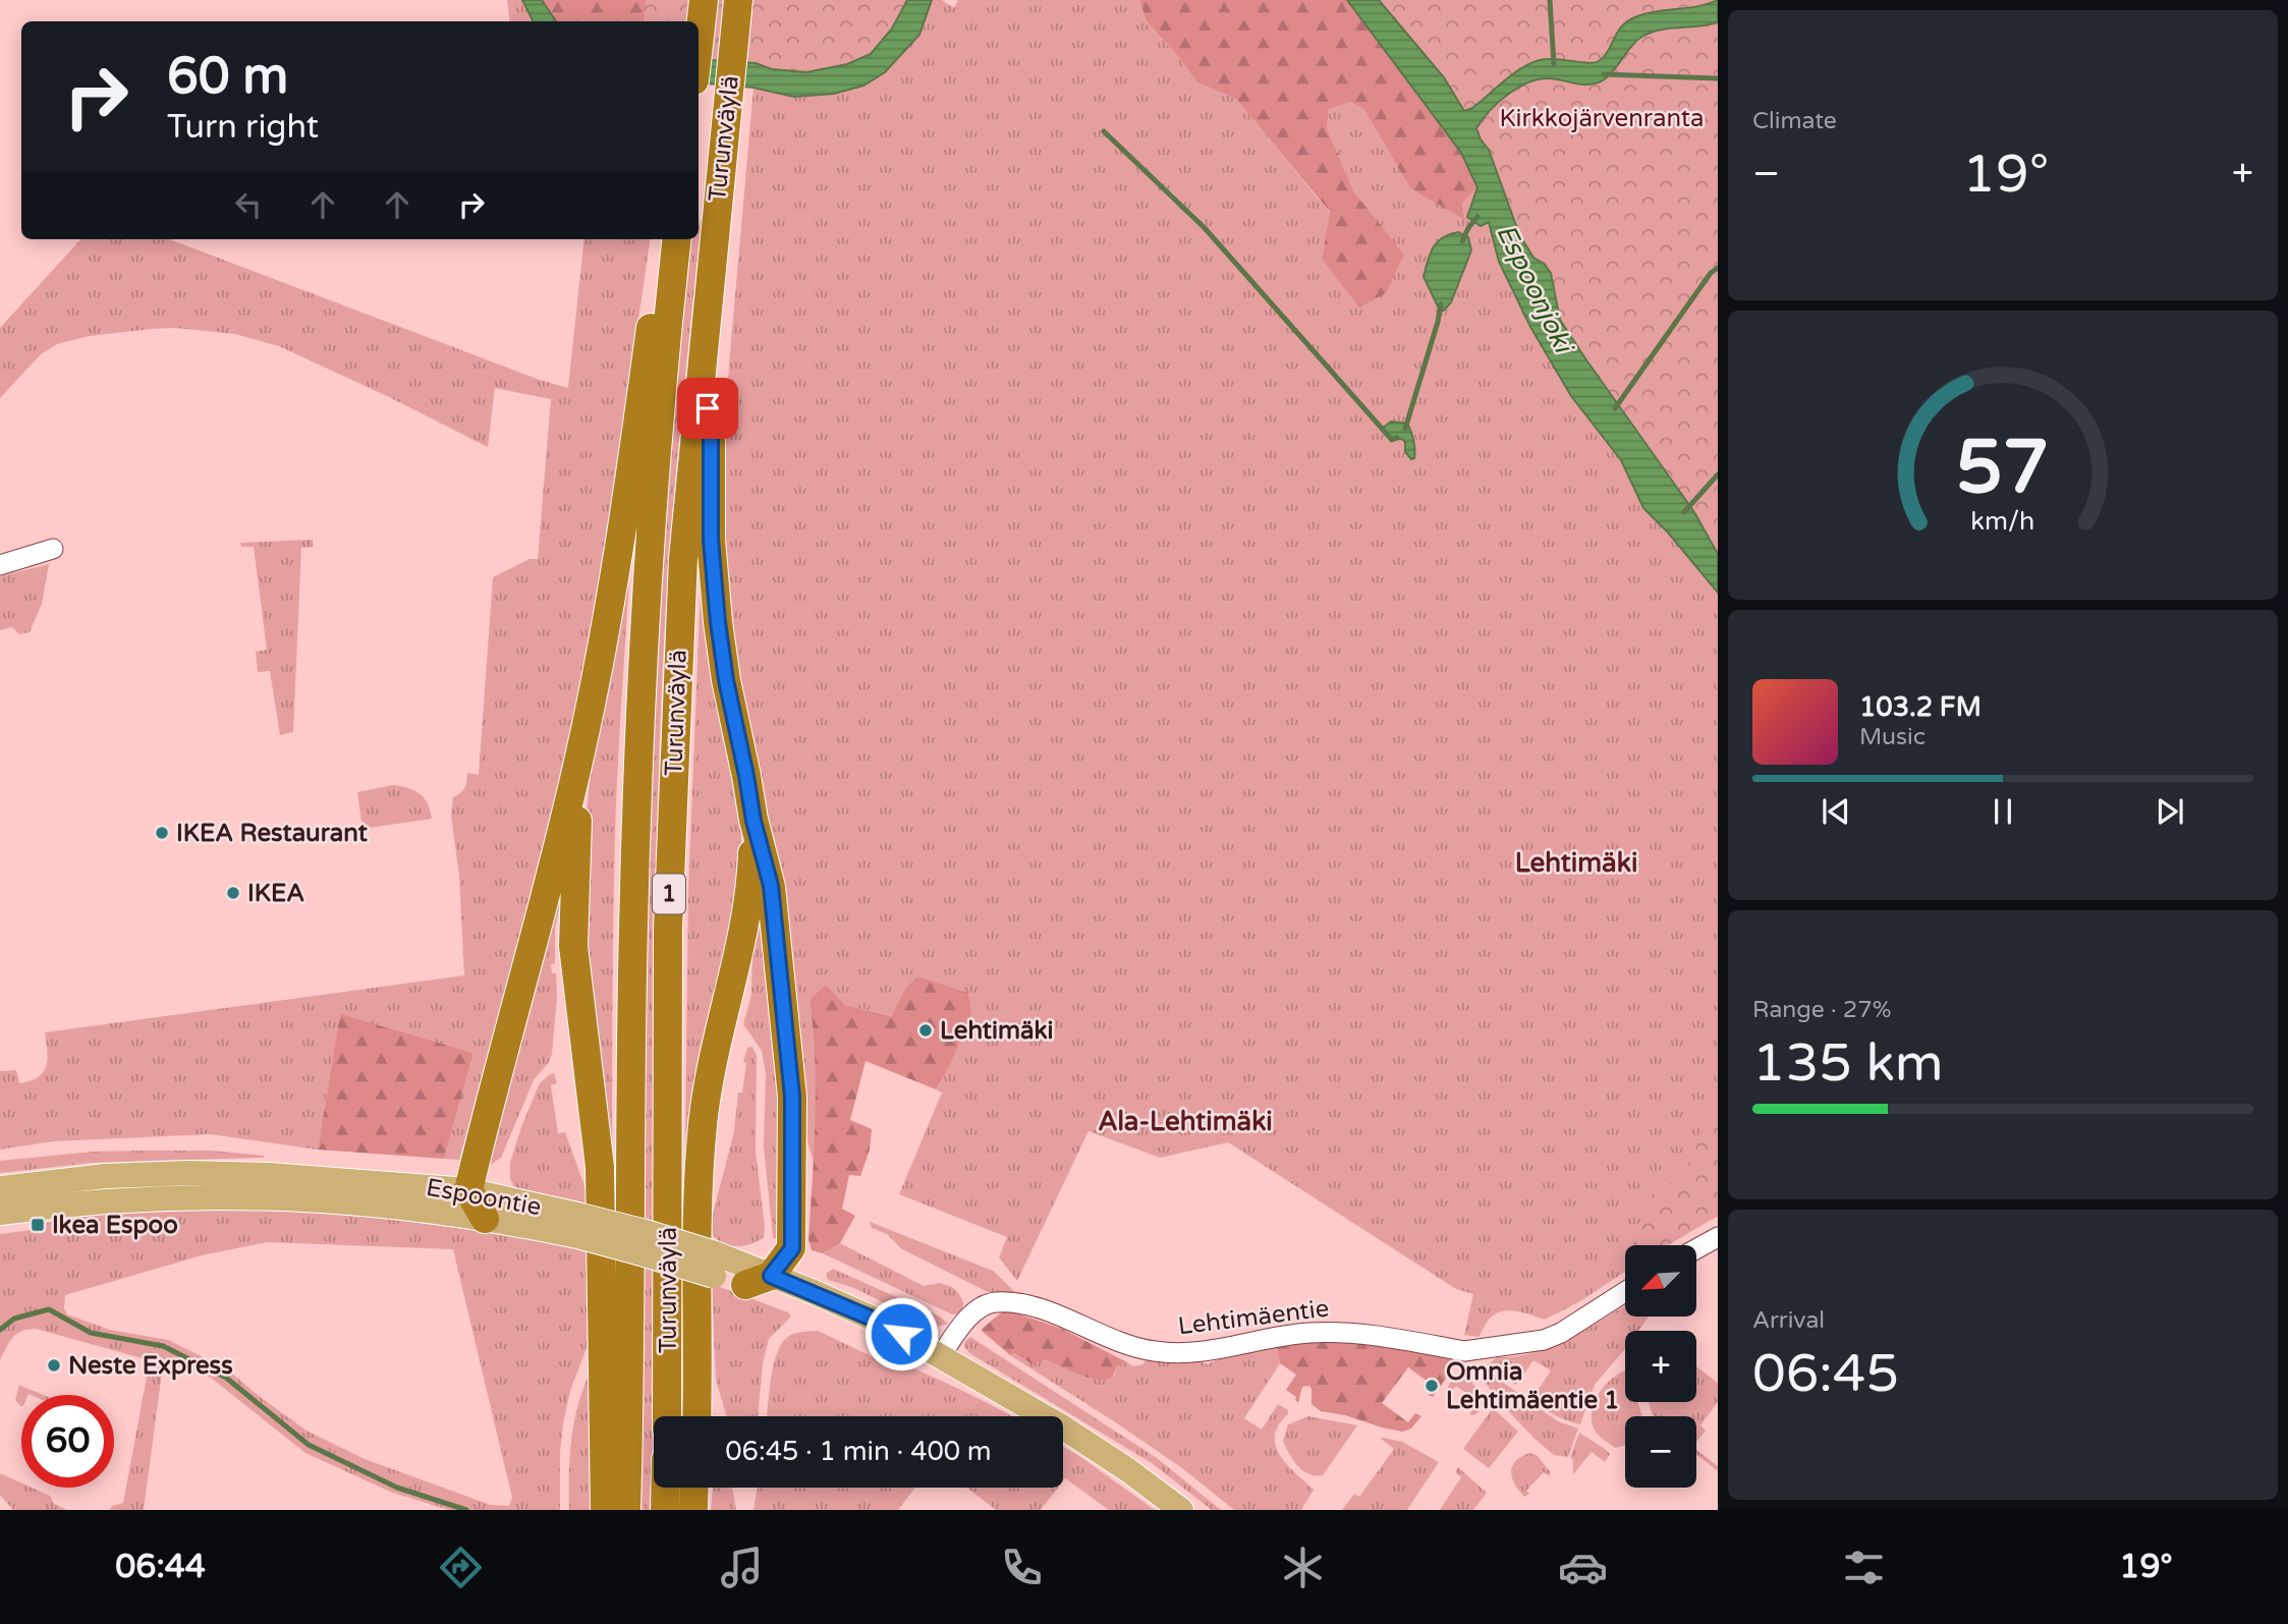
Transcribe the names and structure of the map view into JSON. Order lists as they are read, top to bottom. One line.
{"streets":{"highway":["Turunväylä","1"],"main road":["Espoontie"],"street":["Lehtimäentie"]},"crossings":[["Espoontie","Lehtimäentie"]],"districts":["Lehtimäki","Ala-Lehtimäki"],"water":["Espoonjoki"],"parks":["Kirkkojärvenranta"],"places":{"other":["IKEA Restaurant","IKEA","Lehtimäki","Neste Express","Omnia Lehtimäentie 1"],"transit":["Ikea Espoo"]},"north":"bottom left","page":{"tile":["Climate",["Range · 27%","135 km"],["Arrival","06:45"]],"turn":["60 m","Turn right"],"heat":["−","19°","+"],"song":["103.2 FM","Music"],"map_buttons":["+","−"],"limit":"60","trip":"06:45 · 1 min · 400 m","tabs":["06:44","19°"],"gauge":["57","km/h"]}}
